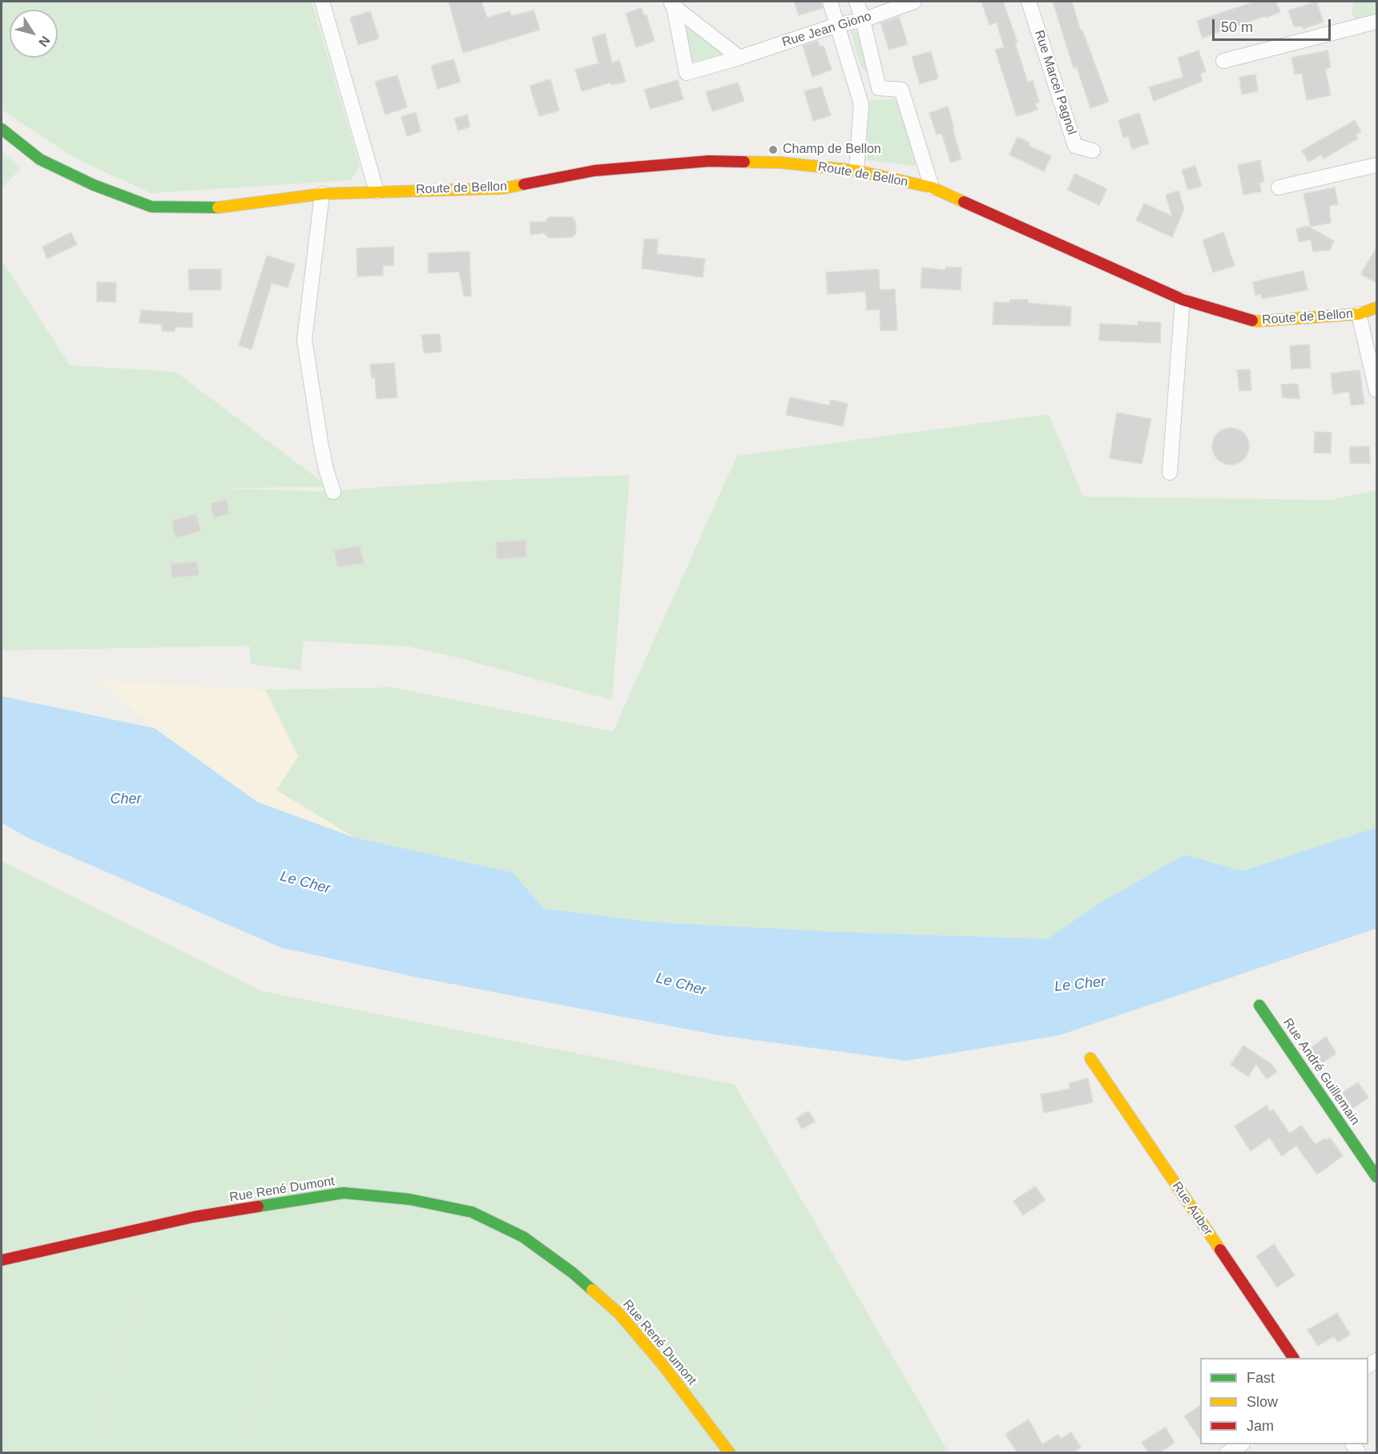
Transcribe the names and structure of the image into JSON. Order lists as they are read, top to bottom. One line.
{"streets":{"street":["Rue Jean Giono","Rue Marcel Pagnol","Route de Bellon","Rue André Guillemain","Rue René Dumont","Rue Auber"]},"water":["Cher","Le Cher"],"places":["Champ de Bellon"],"legend":["Fast","Slow","Jam"],"scale_bar":"50 m","north":"bottom right"}
